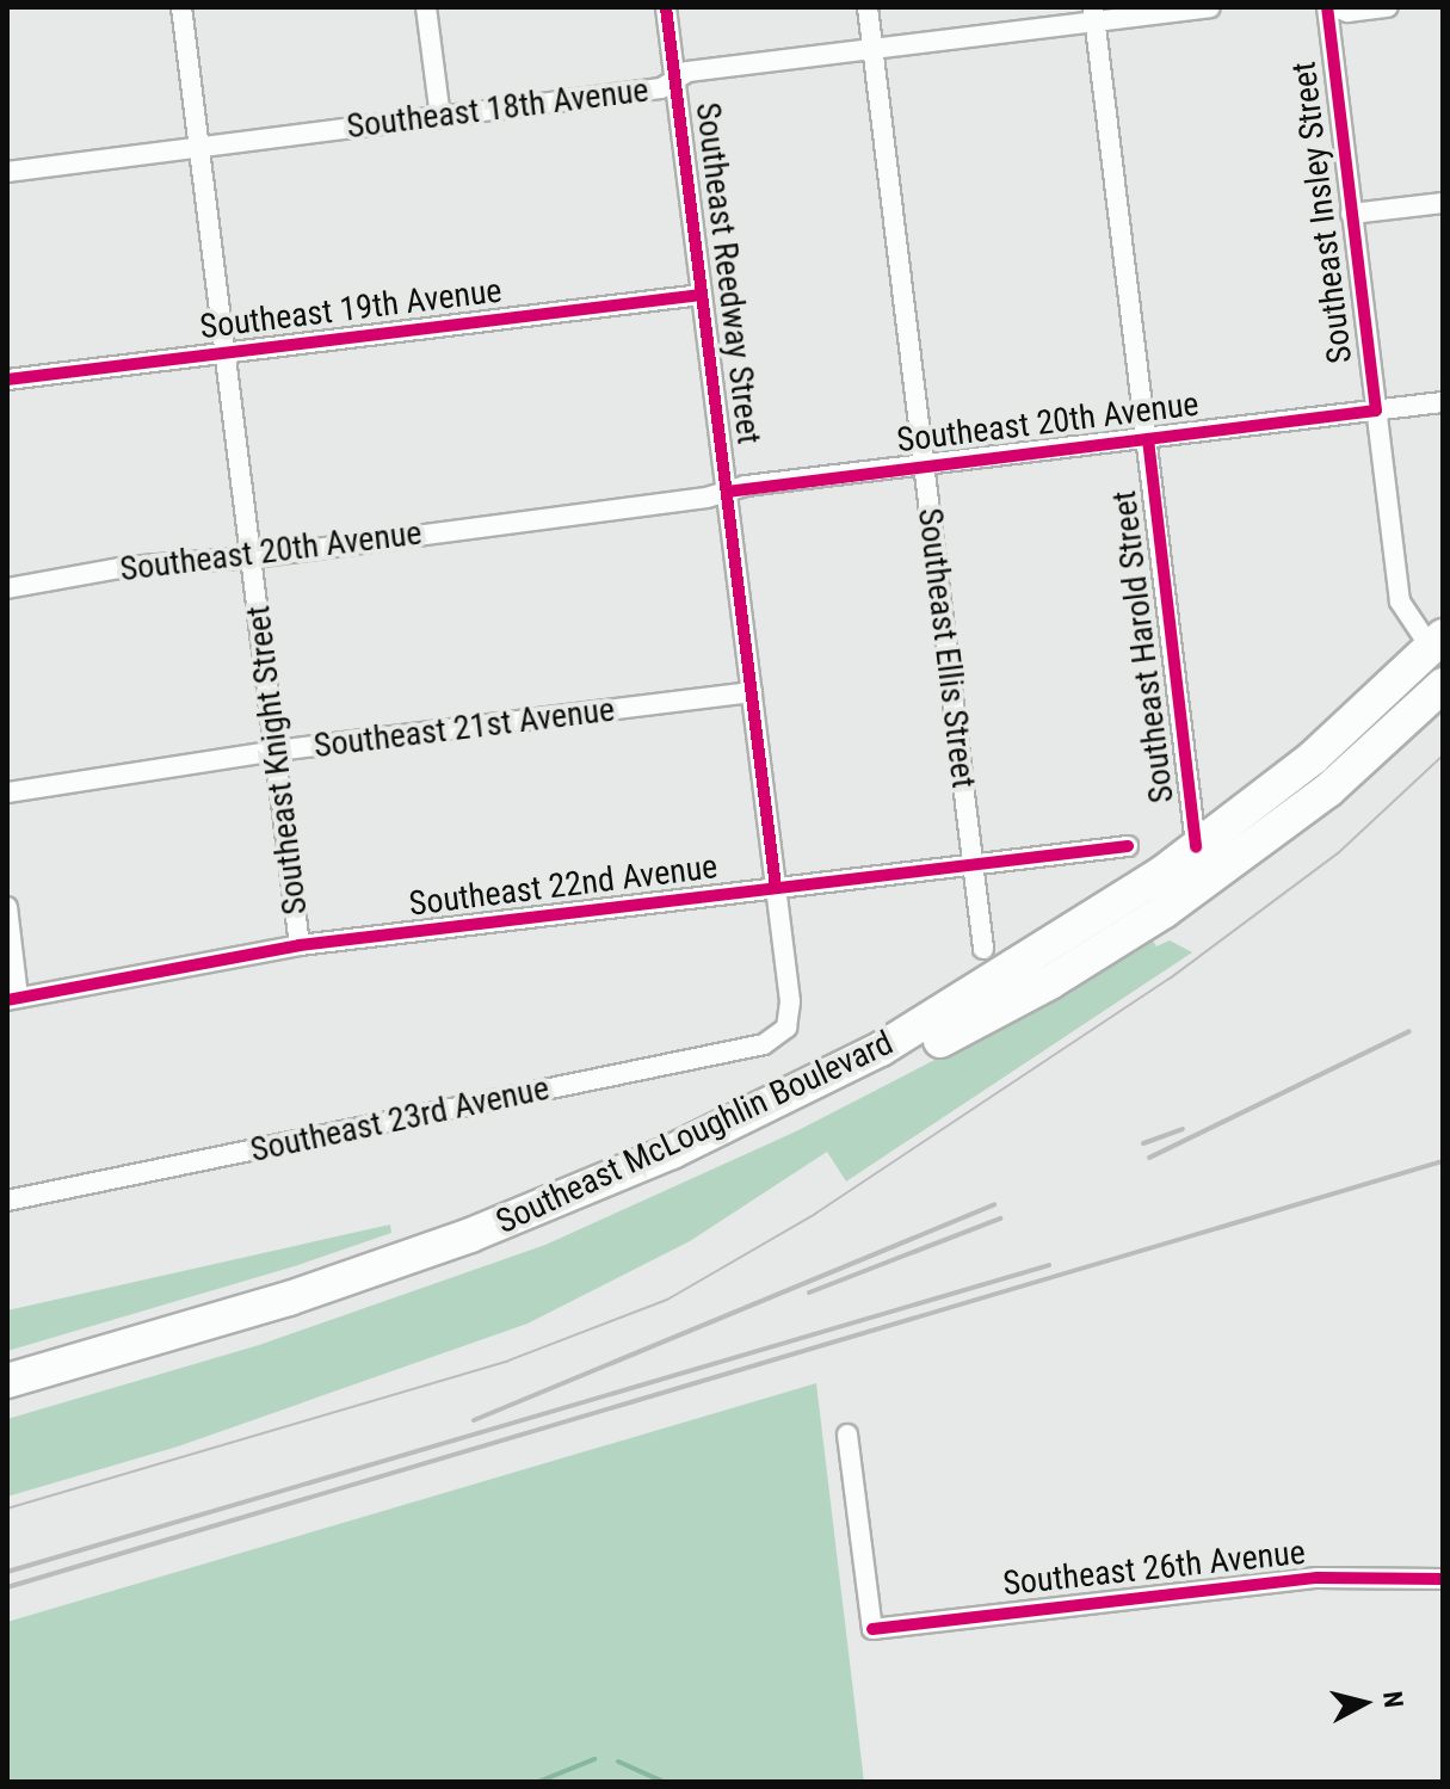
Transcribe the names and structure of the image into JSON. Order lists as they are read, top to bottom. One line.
{"streets":{"highway":["Southeast McLoughlin Boulevard"],"street":["Southeast 18th Avenue","Southeast Insley Street","Southeast Reedway Street","Southeast 19th Avenue","Southeast 20th Avenue","Southeast Harold Street","Southeast Ellis Street","Southeast 21st Avenue","Southeast Knight Street","Southeast 22nd Avenue","Southeast 23rd Avenue","Southeast 26th Avenue"]},"crossings":[["Southeast 18th Avenue","Southeast Reedway Street"],["Southeast 18th Avenue","Southeast Harold Street"],["Southeast 18th Avenue","Southeast Ellis Street"],["Southeast 18th Avenue","Southeast Knight Street"],["Southeast Insley Street","Southeast 20th Avenue"],["Southeast Insley Street","Southeast McLoughlin Boulevard"],["Southeast Reedway Street","Southeast 19th Avenue"],["Southeast Reedway Street","Southeast 20th Avenue"],["Southeast Reedway Street","Southeast 21st Avenue"],["Southeast Reedway Street","Southeast 22nd Avenue"],["Southeast Reedway Street","Southeast 23rd Avenue"],["Southeast 19th Avenue","Southeast Knight Street"],["Southeast 20th Avenue","Southeast Harold Street"],["Southeast 20th Avenue","Southeast Ellis Street"],["Southeast 20th Avenue","Southeast Knight Street"],["Southeast Harold Street","Southeast McLoughlin Boulevard"],["Southeast Ellis Street","Southeast 22nd Avenue"],["Southeast 21st Avenue","Southeast Knight Street"],["Southeast Knight Street","Southeast 22nd Avenue"]],"north":"right"}
